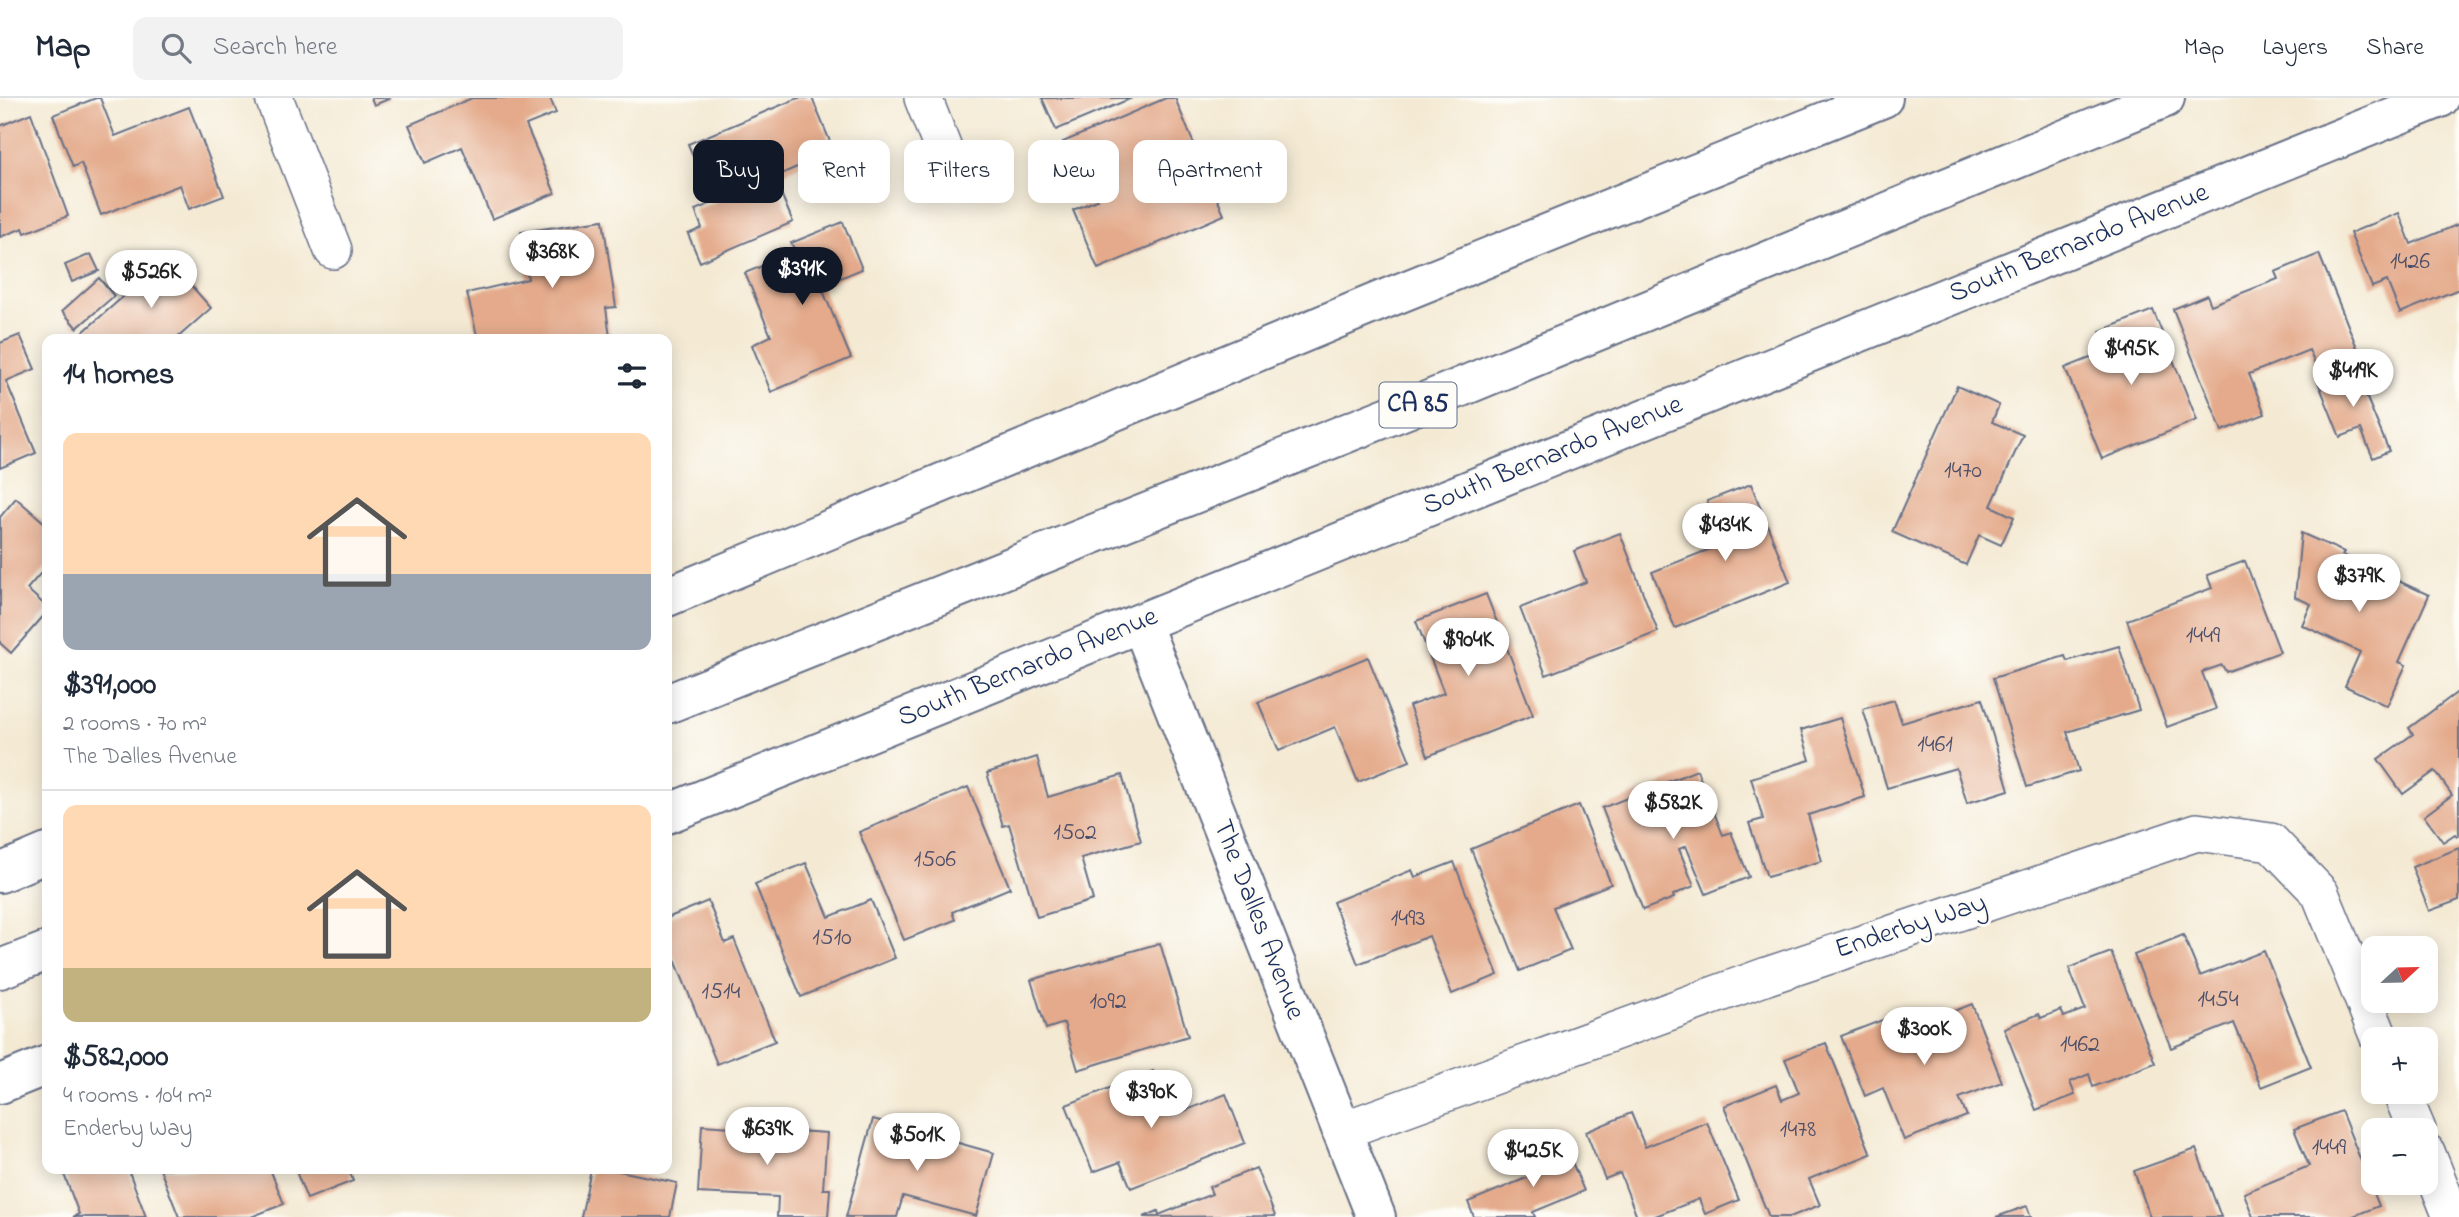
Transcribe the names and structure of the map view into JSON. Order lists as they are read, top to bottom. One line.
{"streets":{"main road":["South Bernardo Avenue","CA 85","The Dalles Avenue"],"street":["Enderby Way"]},"crossings":[["South Bernardo Avenue","The Dalles Avenue"],["The Dalles Avenue","Enderby Way"]],"house_numbers":["1426","1470","1449","1461","1502","1506","1493","1510","1514","1454","1092","1462","1478","1449"],"north":"right","page":{"header":"Map","search":"Search here","nav":["Map","Layers","Share"],"chip":["Buy","Rent","Filters","New","Apartment"],"price":["$368K","$391K","$526K","$495K","$419K","$434K","$379K","$904K","$582K","$300K","$390K","$639K","$501K","$425K"],"heading":"14 homes","list":[{"name":"$391,000","note":"2 rooms · 70 m² · The Dalles Avenue"},{"name":"$582,000","note":"4 rooms · 104 m² · Enderby Way"}],"map_buttons":["+","−"]}}
